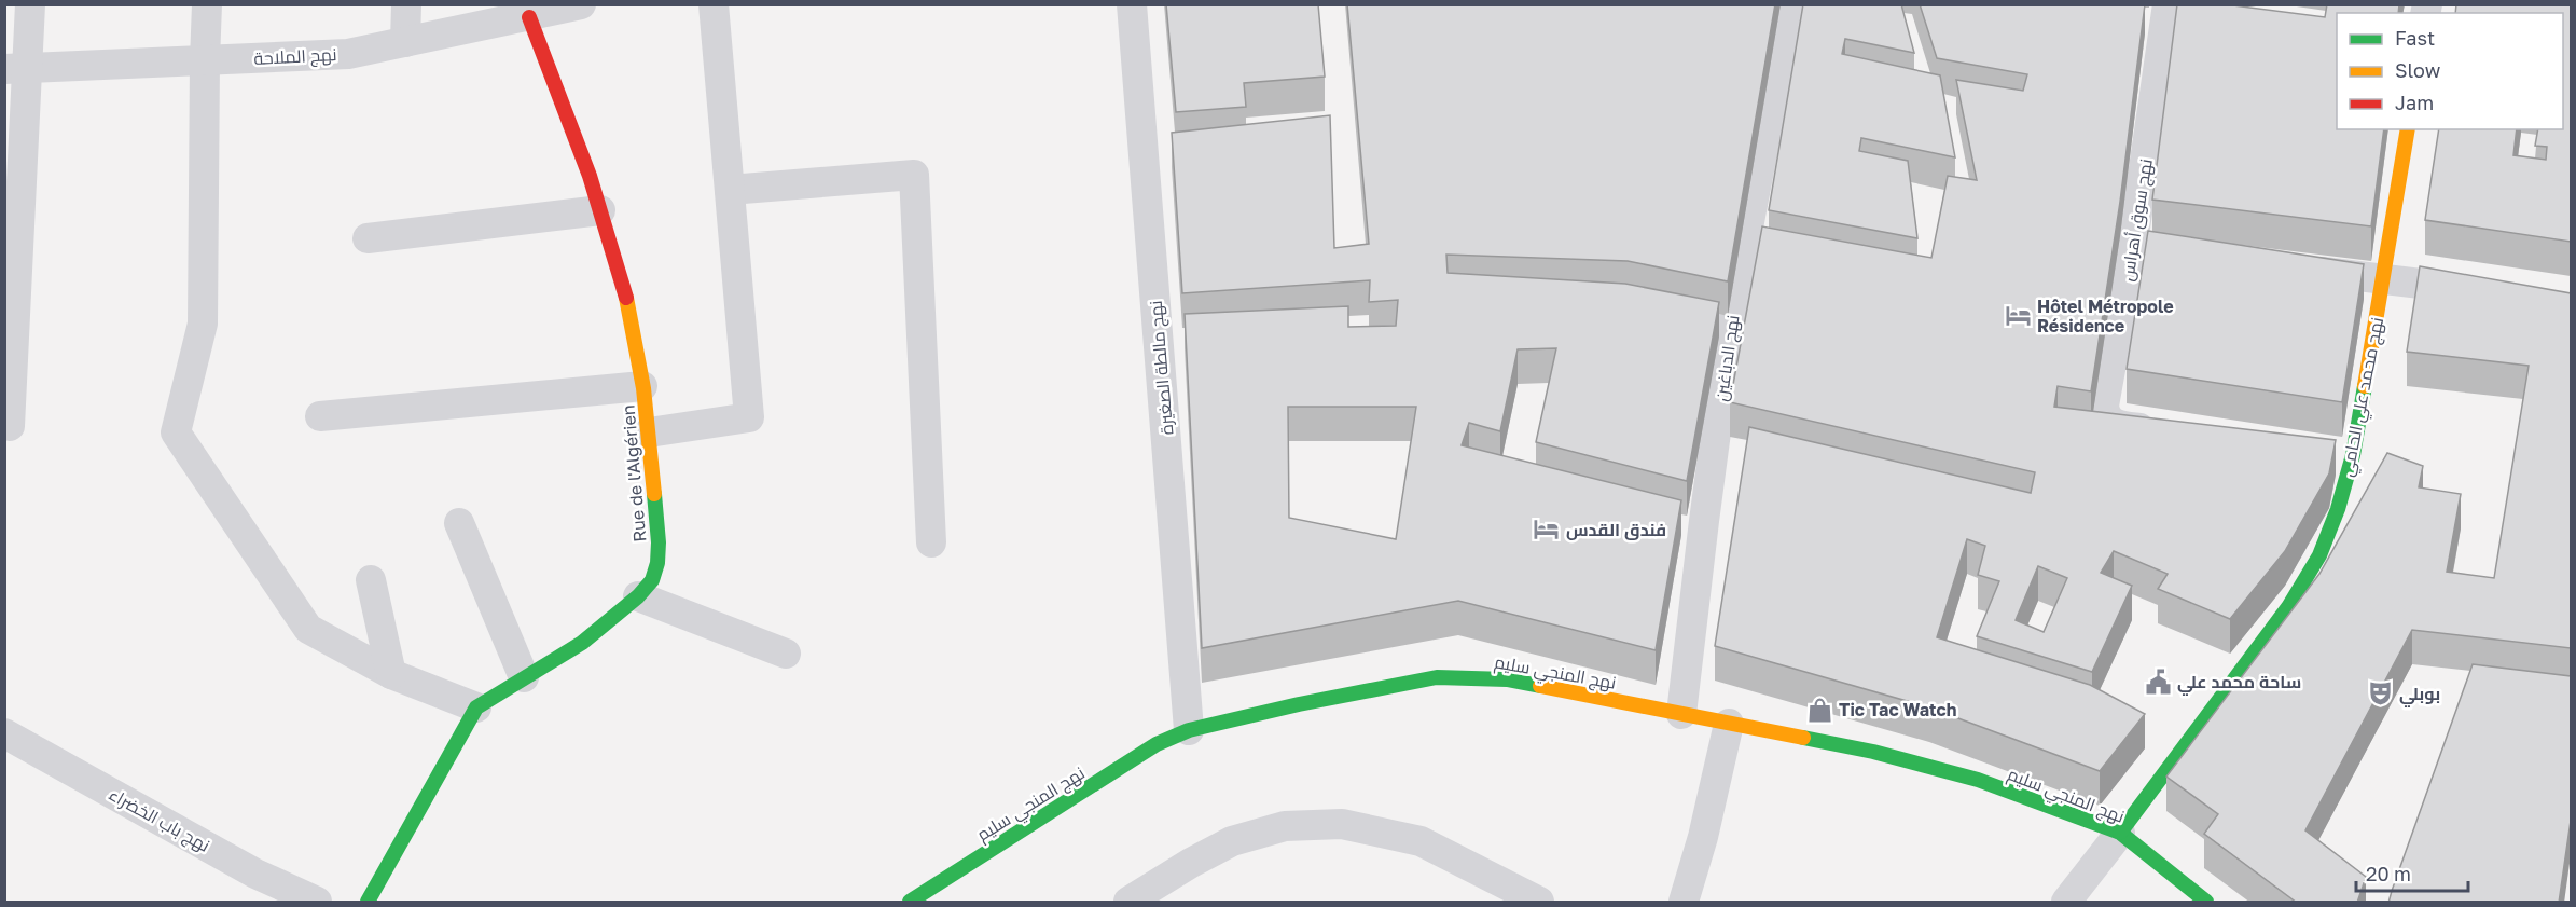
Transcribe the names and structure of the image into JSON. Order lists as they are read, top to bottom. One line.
{"streets":{"street":["نهج الملاحة","نهج سوق أهراس","نهج الدباغين","نهج مالطة الصغيرة","نهج محمد علي الحامي","Rue de l'Algérien","نهج المنجي سليم","نهج باب الخضراء"]},"crossings":[["نهج الملاحة","Rue de l'Algérien"],["نهج الدباغين","نهج المنجي سليم"],["نهج مالطة الصغيرة","نهج المنجي سليم"],["نهج محمد علي الحامي","نهج المنجي سليم"]],"places":{"hotel":["Hôtel Métropole Résidence","فندق القدس"],"public building":["ساحة محمد علي"],"theatre":["بوبلي"],"shop":["Tic Tac Watch"]},"legend":["Fast","Slow","Jam"],"scale_bar":"20 m"}
